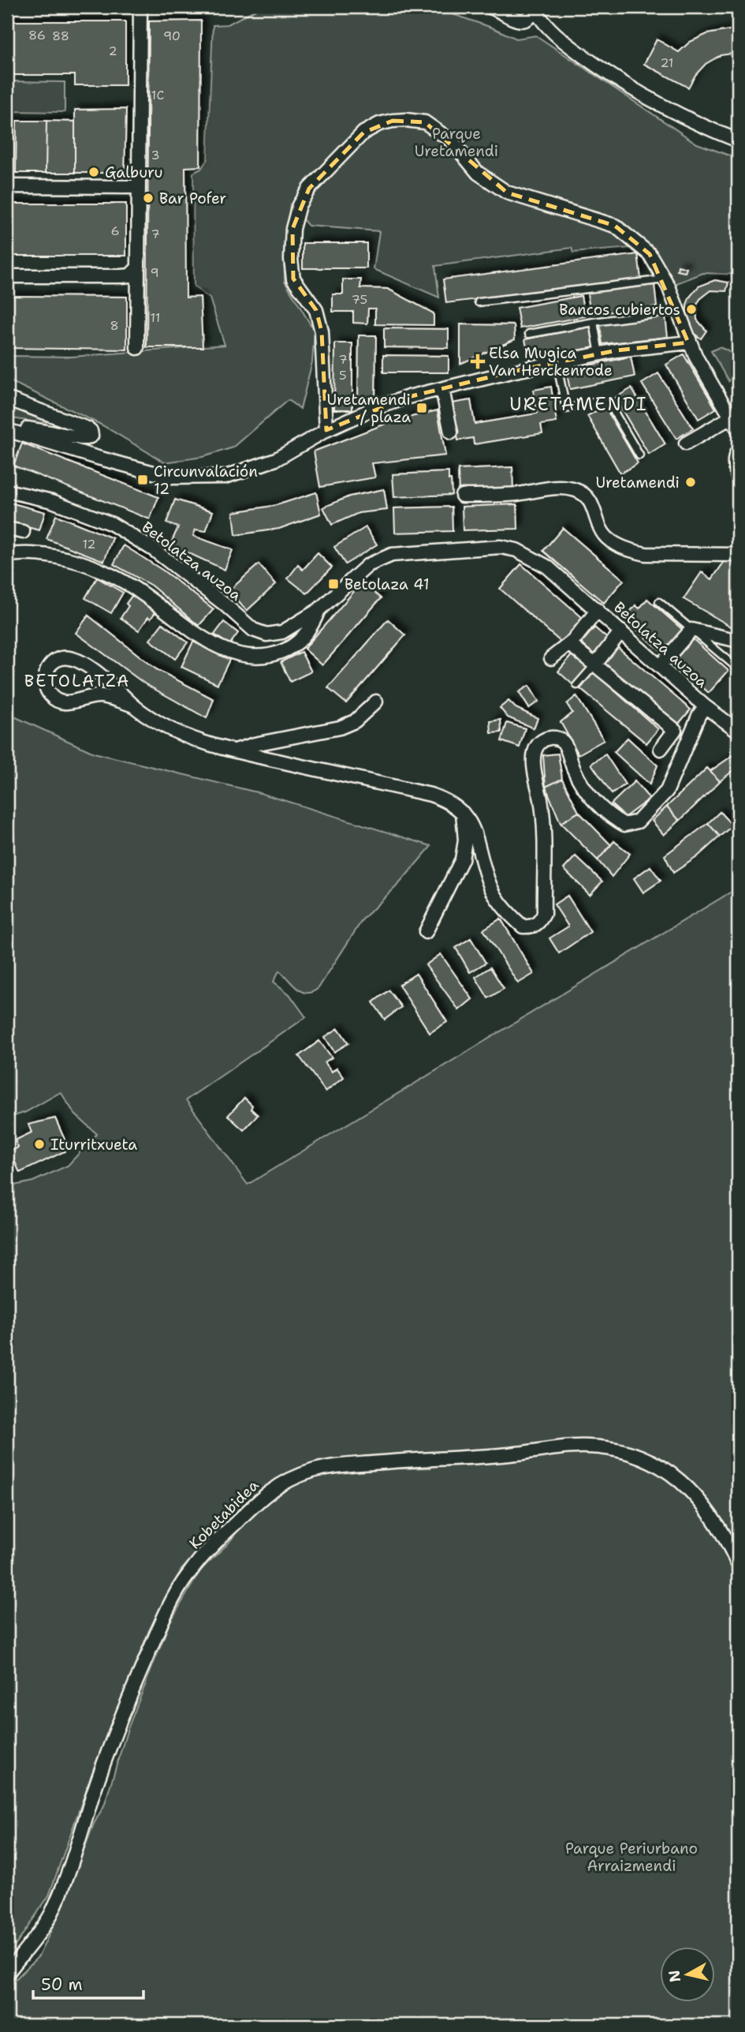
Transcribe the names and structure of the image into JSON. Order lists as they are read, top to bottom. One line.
{"streets":{"street":["Betolatza auzoa","Kobetabidea"]},"districts":["URETAMENDI","BETOLATZA"],"parks":["Parque Uretamendi","Parque Periurbano Arraizmendi"],"places":{"other":["Galburu","Bar Pofer","Bancos cubiertos","Uretamendi","Iturritxueta"],"health":["Elsa Mugica Van Herckenrode"],"transit":["Uretamendi / plaza","Circunvalación 12","Betolaza 41"]},"house_numbers":["86","88","90","2","21","1C","3","6","7","9","75","11","8","7","5","12"],"scale_bar":"50 m","north":"left"}
